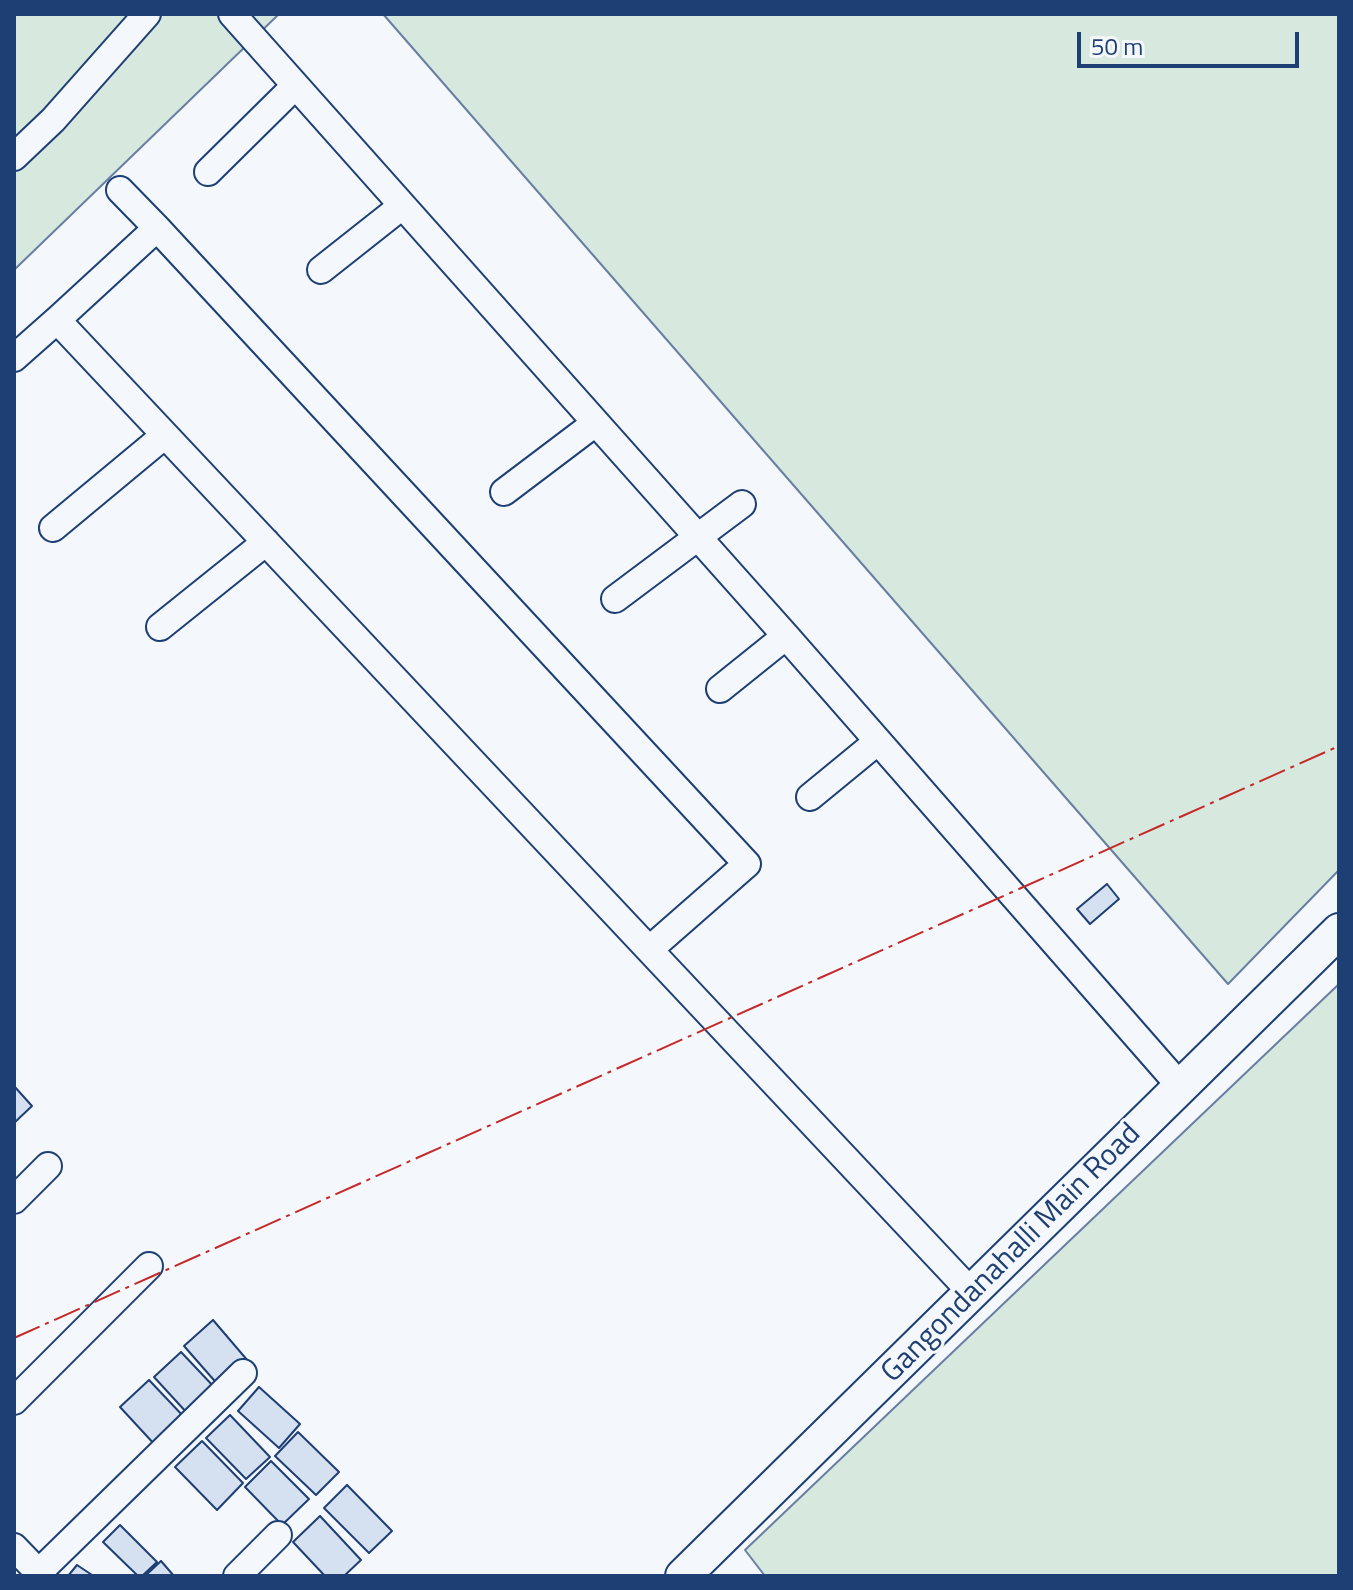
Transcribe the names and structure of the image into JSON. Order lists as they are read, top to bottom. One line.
{"streets":{"street":["Gangondanahalli Main Road"]},"scale_bar":"50 m"}
